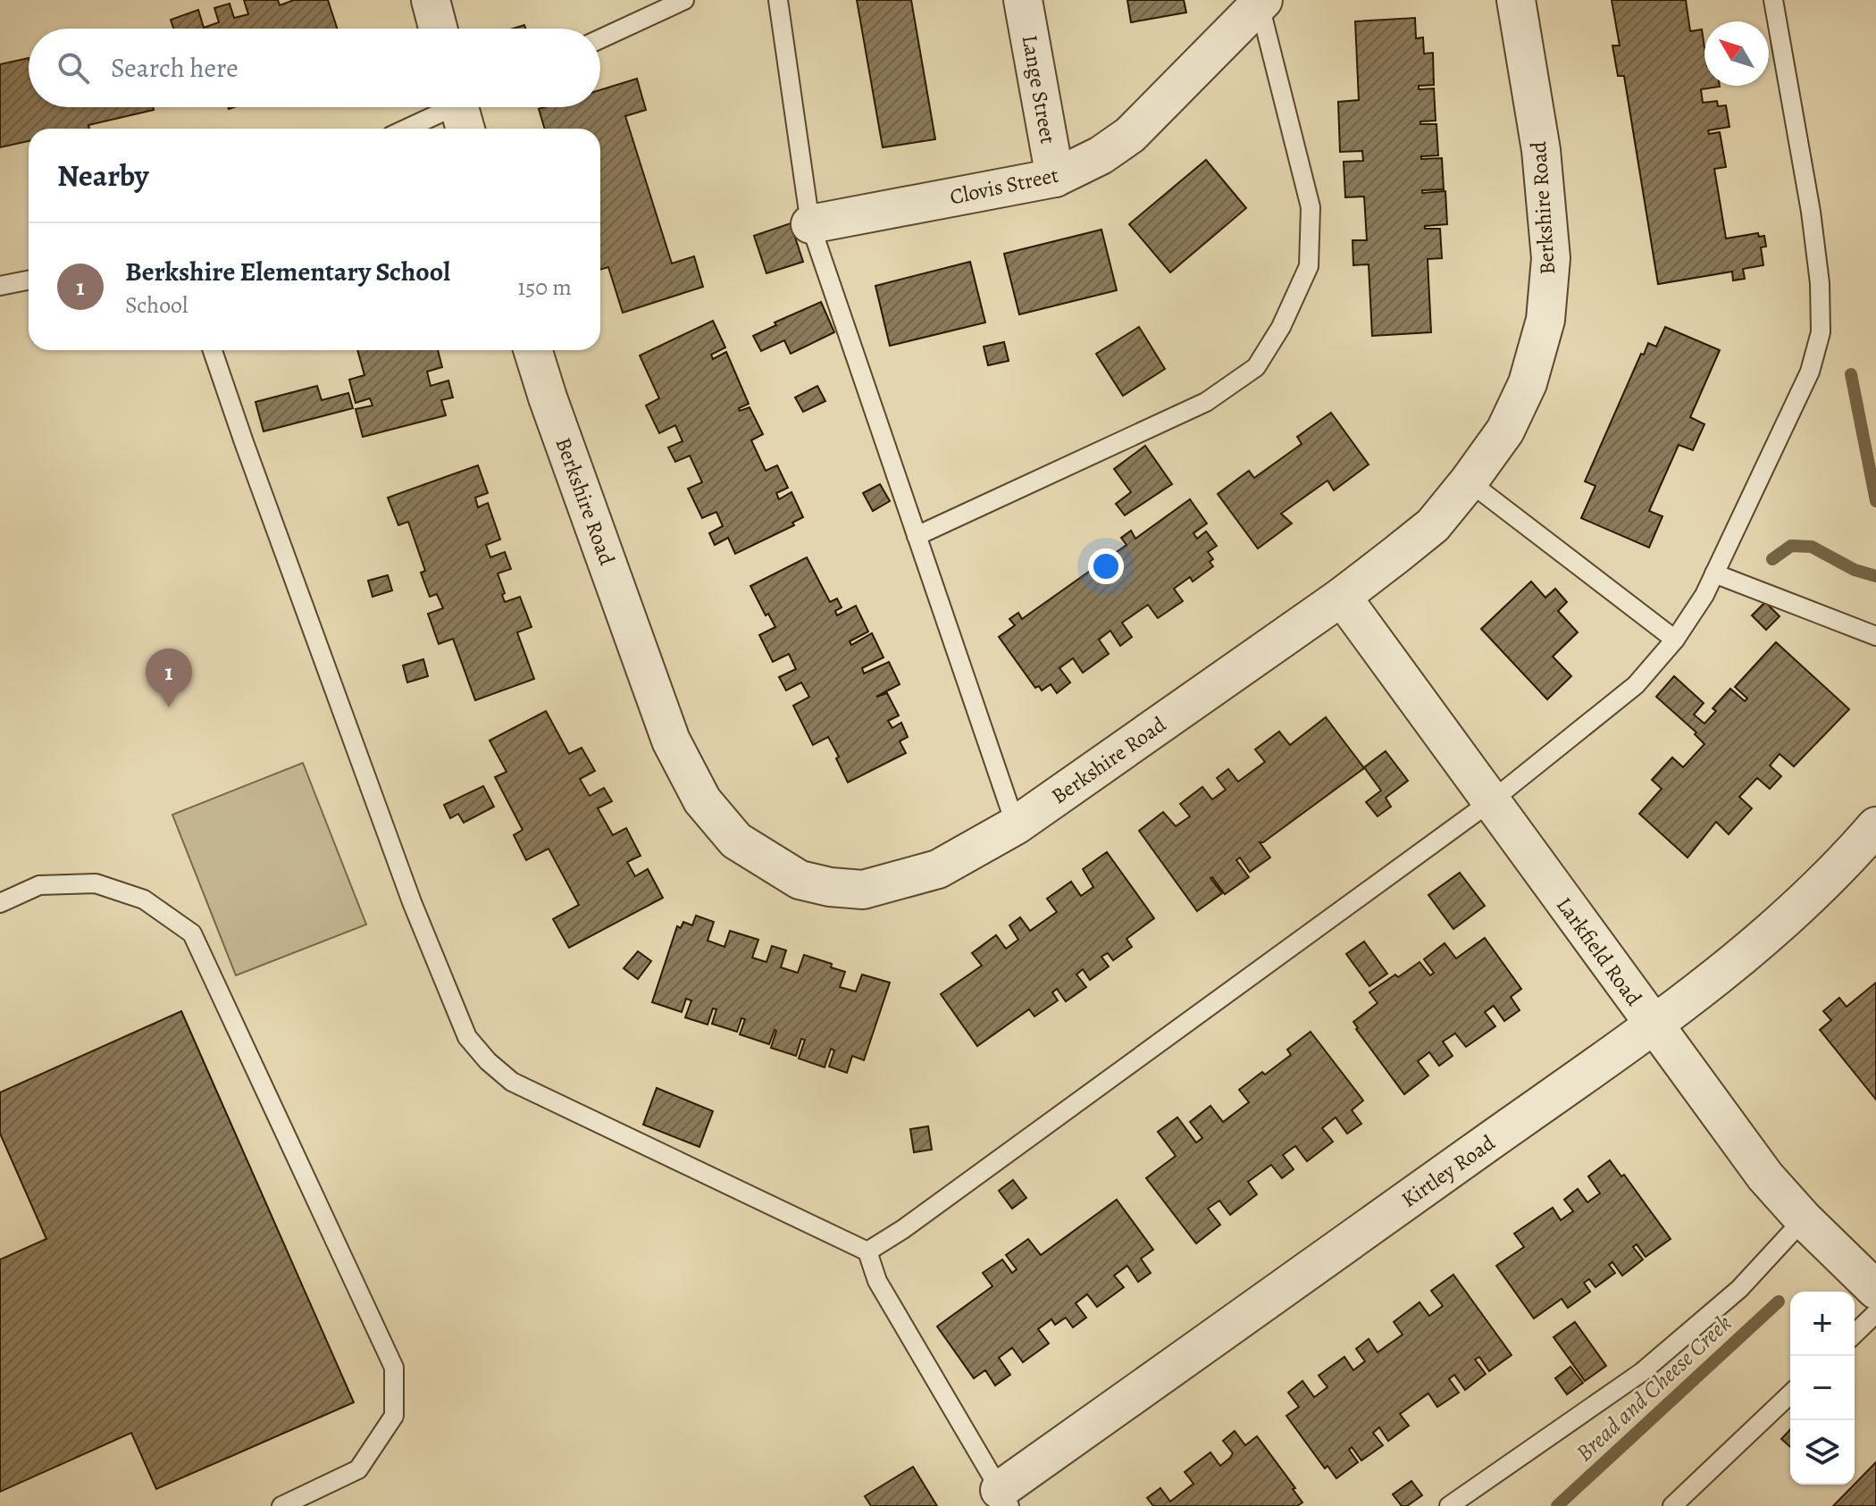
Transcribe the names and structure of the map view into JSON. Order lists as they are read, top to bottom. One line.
{"streets":{"street":["Lange Street","Clovis Street","Berkshire Road","Larkfield Road","Kirtley Road"]},"crossings":[["Lange Street","Clovis Street"],["Berkshire Road","Larkfield Road"],["Larkfield Road","Kirtley Road"]],"water":["Bread and Cheese Creek"],"north":"top left","page":{"search":"Search here","heading":"Nearby","list":[{"mark":"1","name":"Berkshire Elementary School","note":"School","value":"150 m"}],"pins":"1","map_buttons":["+","−"]}}
